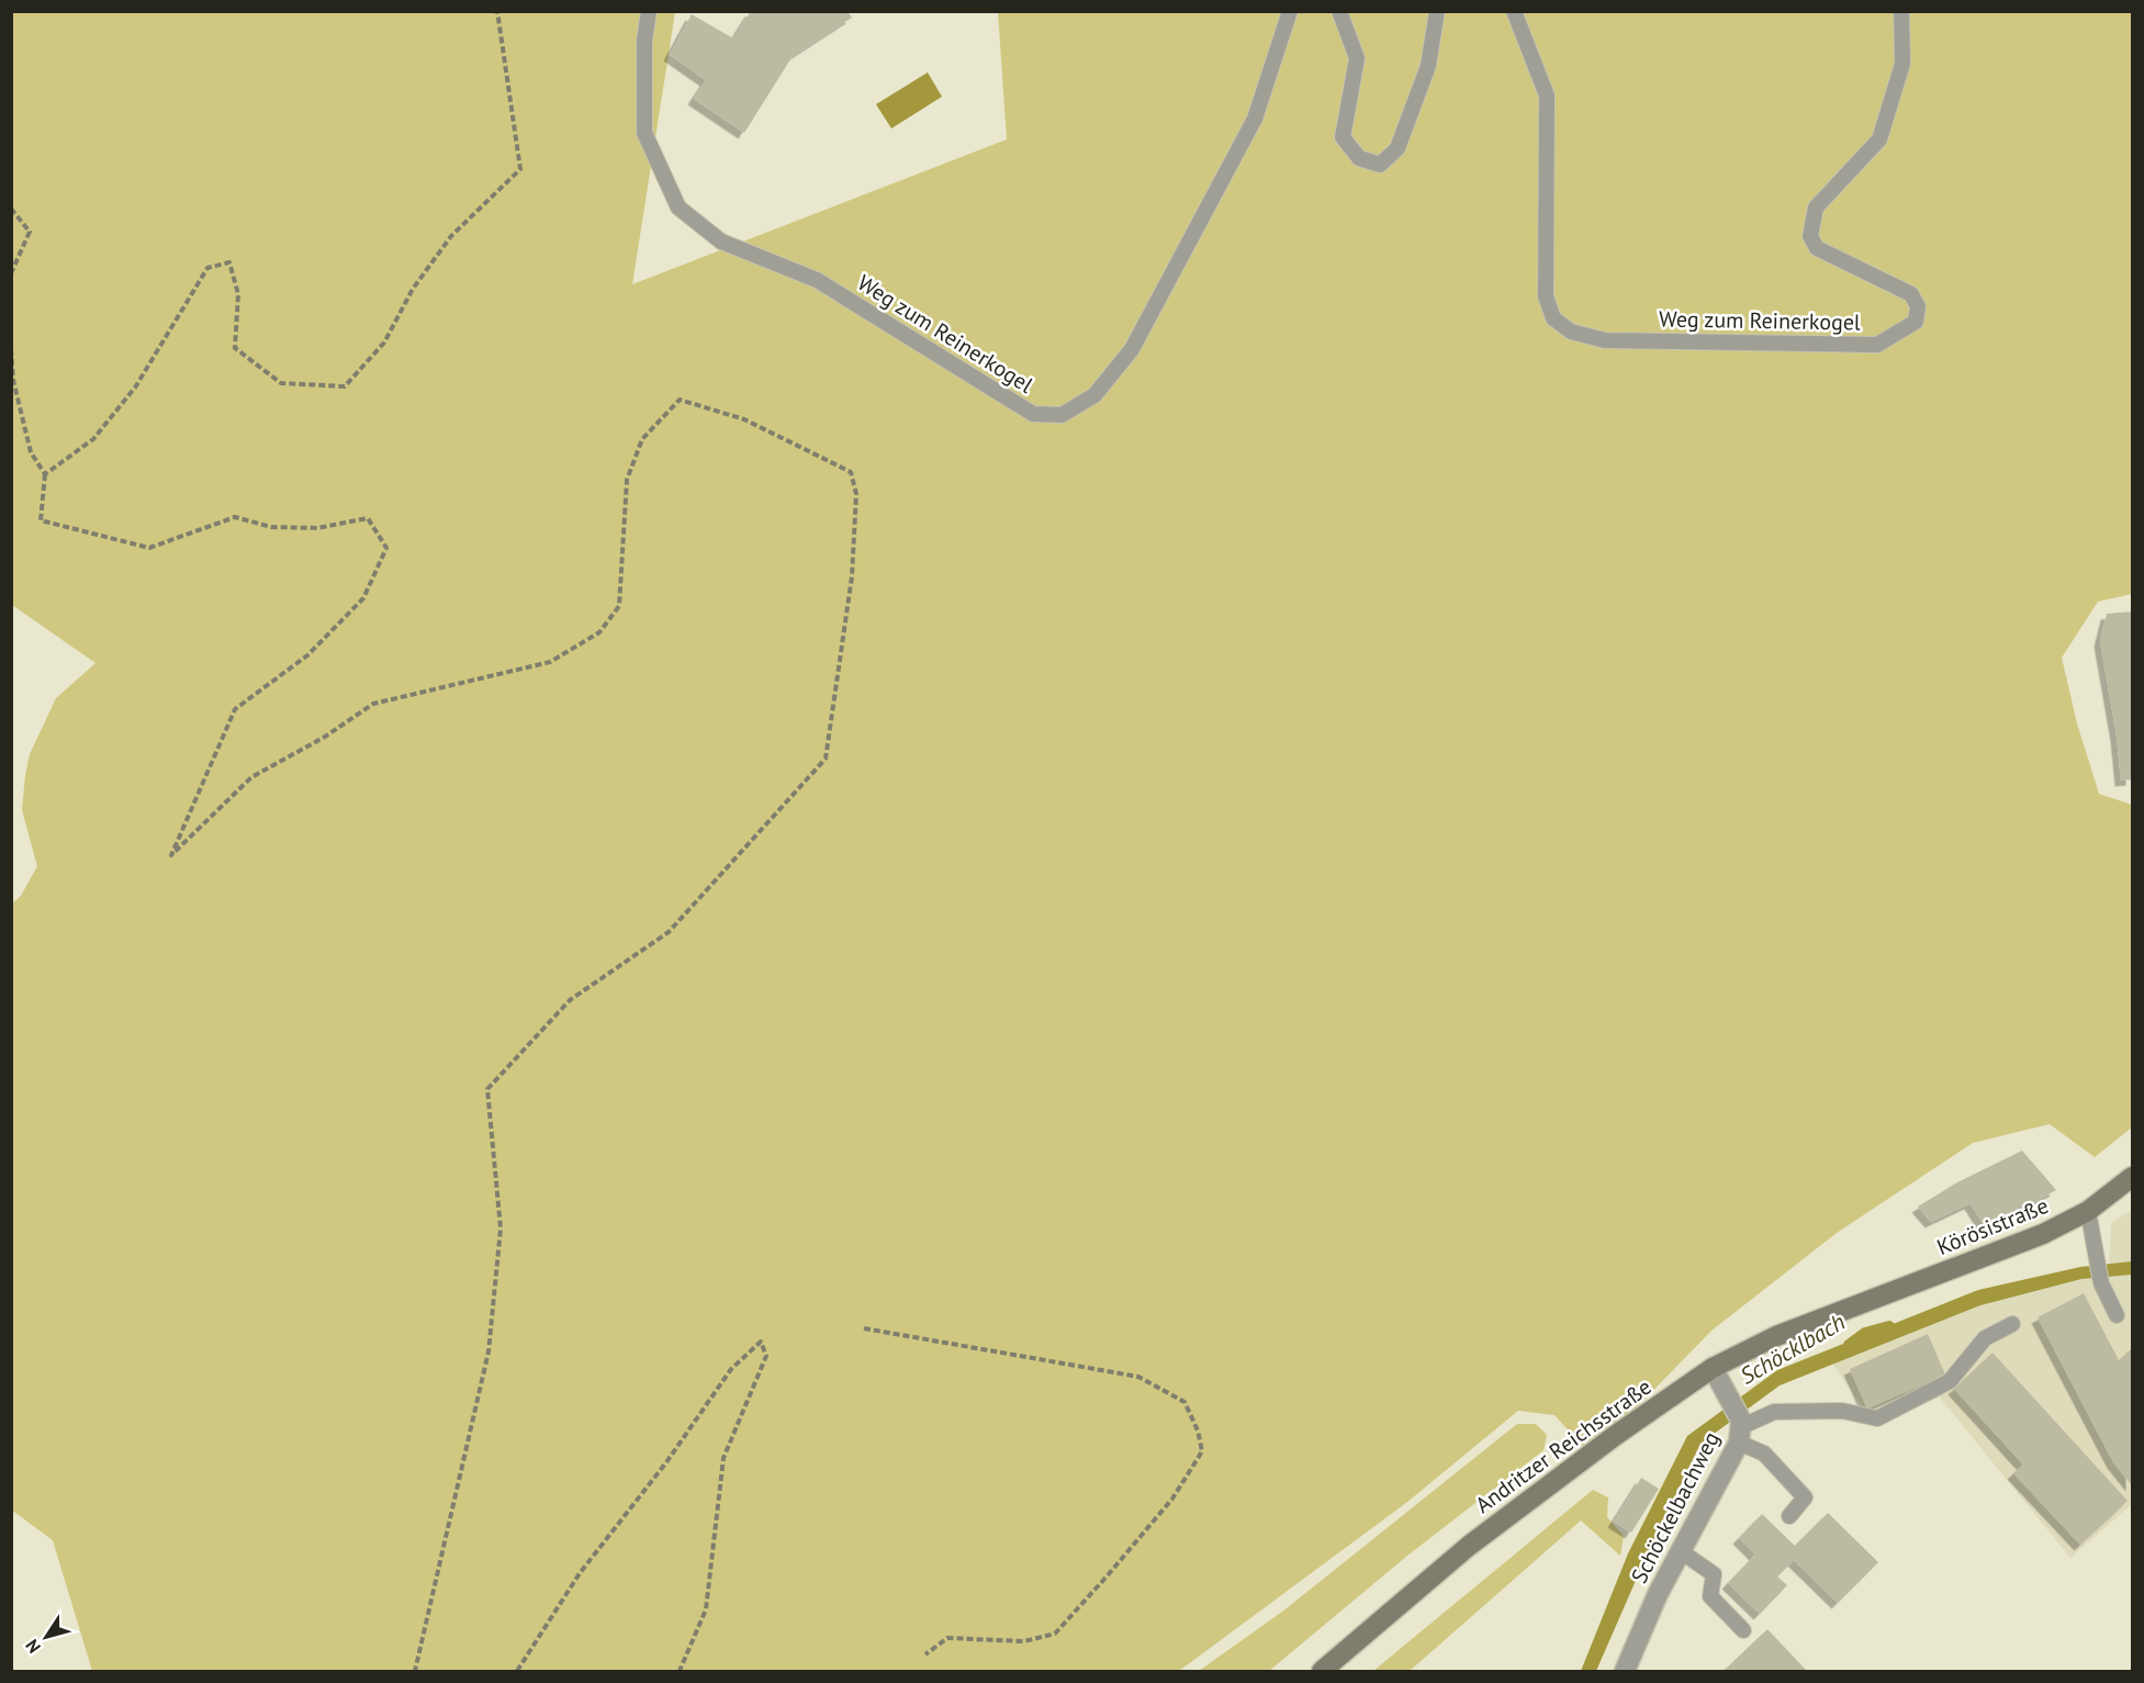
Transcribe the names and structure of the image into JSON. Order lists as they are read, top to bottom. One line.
{"streets":{"main road":["Körösistraße","Andritzer Reichsstraße"],"street":["Schöckelbachweg"],"lane":["Weg zum Reinerkogel"]},"crossings":[["Körösistraße","Andritzer Reichsstraße"],["Andritzer Reichsstraße","Schöckelbachweg"]],"water":["Schöcklbach"],"north":"bottom left"}
